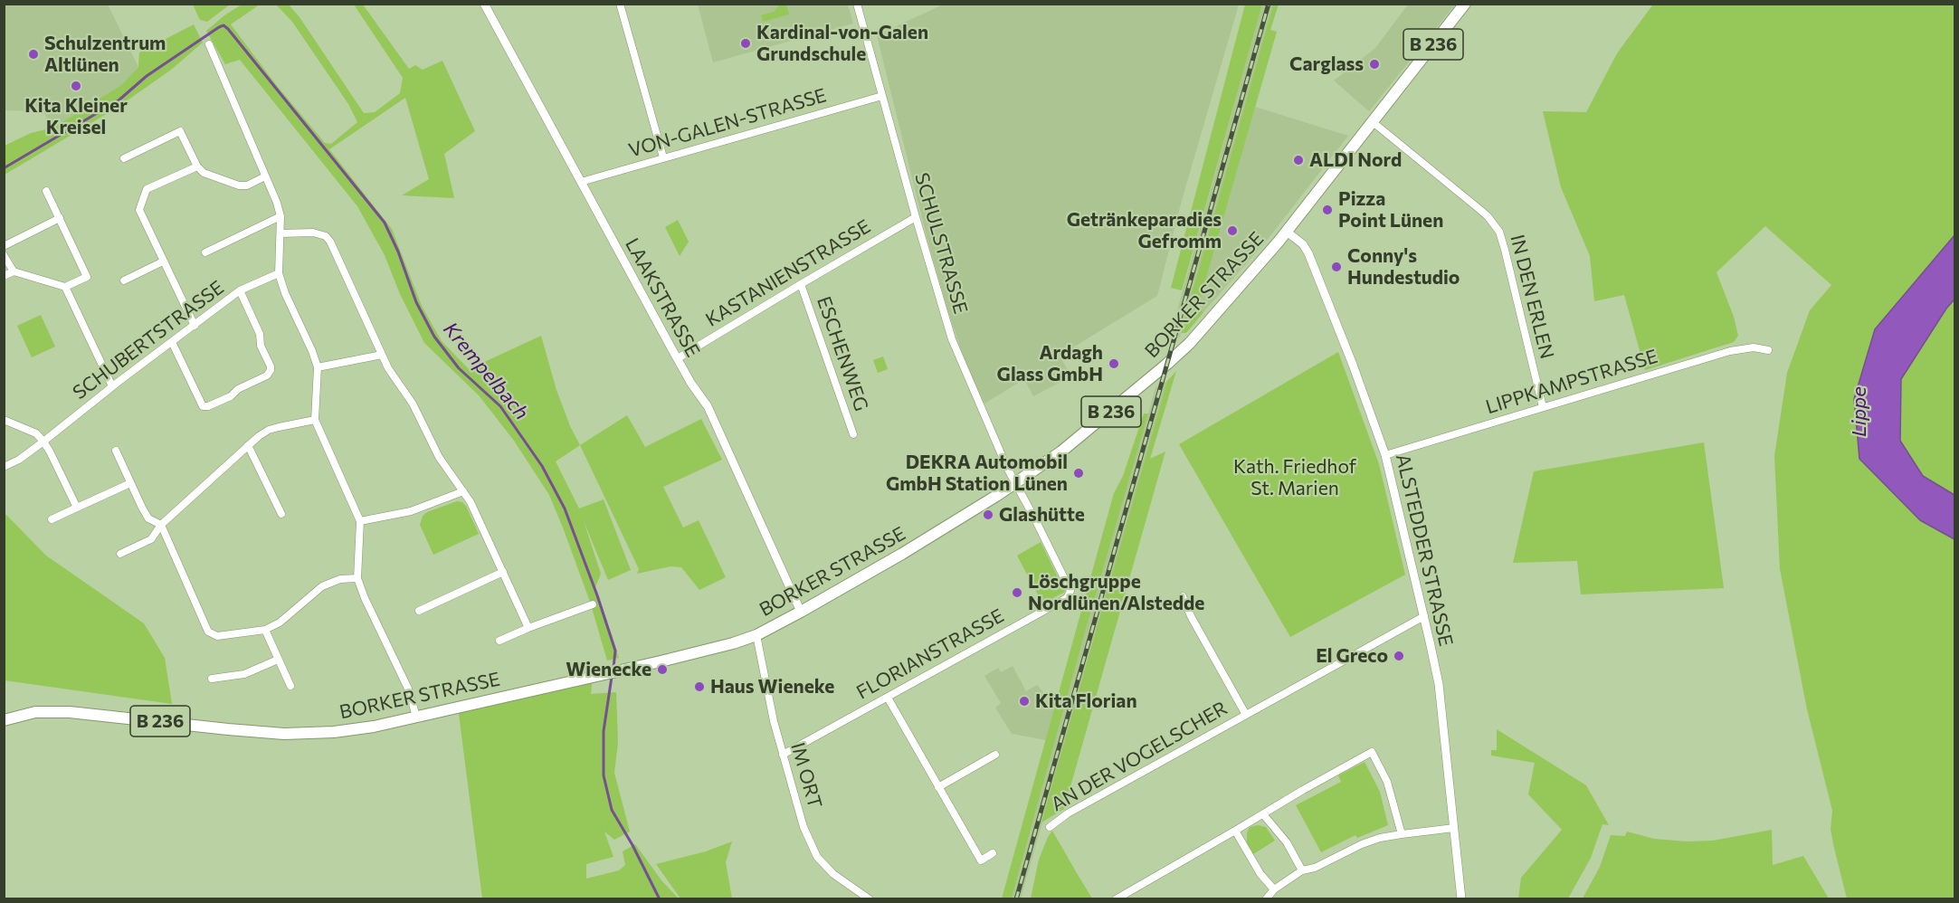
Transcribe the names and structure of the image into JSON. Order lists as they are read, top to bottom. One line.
{"streets":{"main road":["B 236","BORKER STRASSE"],"street":["VON-GALEN-STRASSE","SCHULSTRASSE","KASTANIENSTRASSE","IN DEN ERLEN","LAAKSTRASSE","SCHUBERTSTRASSE","ESCHENWEG","LIPPKAMPSTRASSE","ALSTEDDER STRASSE","FLORIANSTRASSE","AN DER VOGELSCHER","IM ORT"]},"crossings":[["VON-GALEN-STRASSE","SCHULSTRASSE"],["VON-GALEN-STRASSE","LAAKSTRASSE"],["SCHULSTRASSE","KASTANIENSTRASSE"],["SCHULSTRASSE","BORKER STRASSE"],["SCHULSTRASSE","FLORIANSTRASSE"],["KASTANIENSTRASSE","LAAKSTRASSE"],["KASTANIENSTRASSE","ESCHENWEG"],["BORKER STRASSE","IN DEN ERLEN"],["BORKER STRASSE","LAAKSTRASSE"],["BORKER STRASSE","ALSTEDDER STRASSE"],["BORKER STRASSE","FLORIANSTRASSE"],["BORKER STRASSE","IM ORT"],["IN DEN ERLEN","LIPPKAMPSTRASSE"],["LIPPKAMPSTRASSE","ALSTEDDER STRASSE"],["ALSTEDDER STRASSE","AN DER VOGELSCHER"],["FLORIANSTRASSE","IM ORT"]],"water":["Krempelbach","Lippe"],"parks":["Kath. Friedhof St. Marien"],"places":["Kardinal-von-Galen Grundschule","Schulzentrum Altlünen","Carglass","Kita Kleiner Kreisel","ALDI Nord","Pizza Point Lünen","Getränkeparadies Gefromm","Conny's Hundestudio","Ardagh Glass GmbH","DEKRA Automobil GmbH Station Lünen","Glashütte","Löschgruppe Nordlünen/Alstedde","El Greco","Wienecke","Haus Wieneke","Kita Florian"]}
